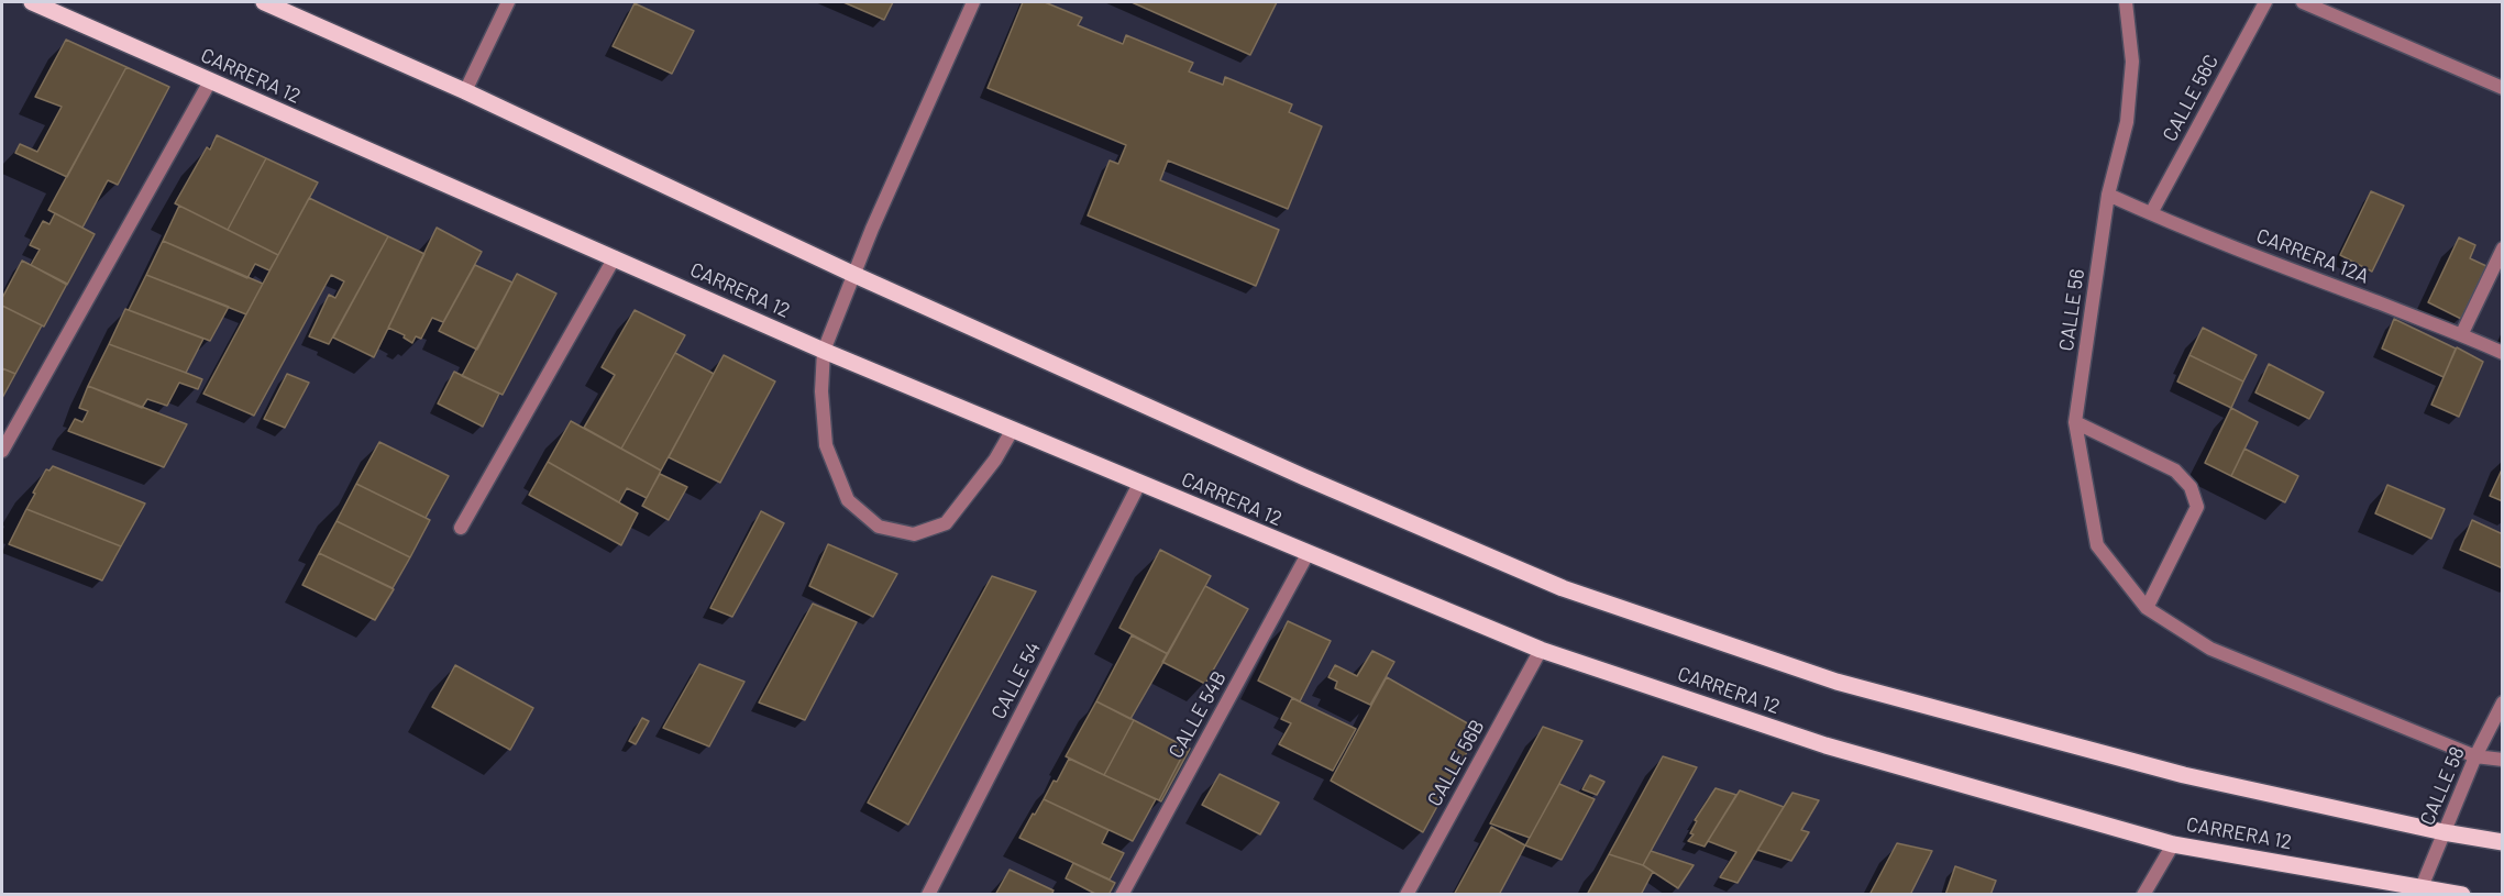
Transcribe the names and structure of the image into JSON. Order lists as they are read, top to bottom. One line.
{"streets":{"main road":["CARRERA 12"],"street":["CALLE 56C","CARRERA 12A","CALLE 56","CALLE 54","CALLE 54B","CALLE 56B","CALLE 58"]},"crossings":[["CARRERA 12","CALLE 54"],["CARRERA 12","CALLE 54B"],["CARRERA 12","CALLE 56B"],["CARRERA 12","CALLE 58"],["CALLE 56C","CARRERA 12A"],["CARRERA 12A","CALLE 56"]]}
